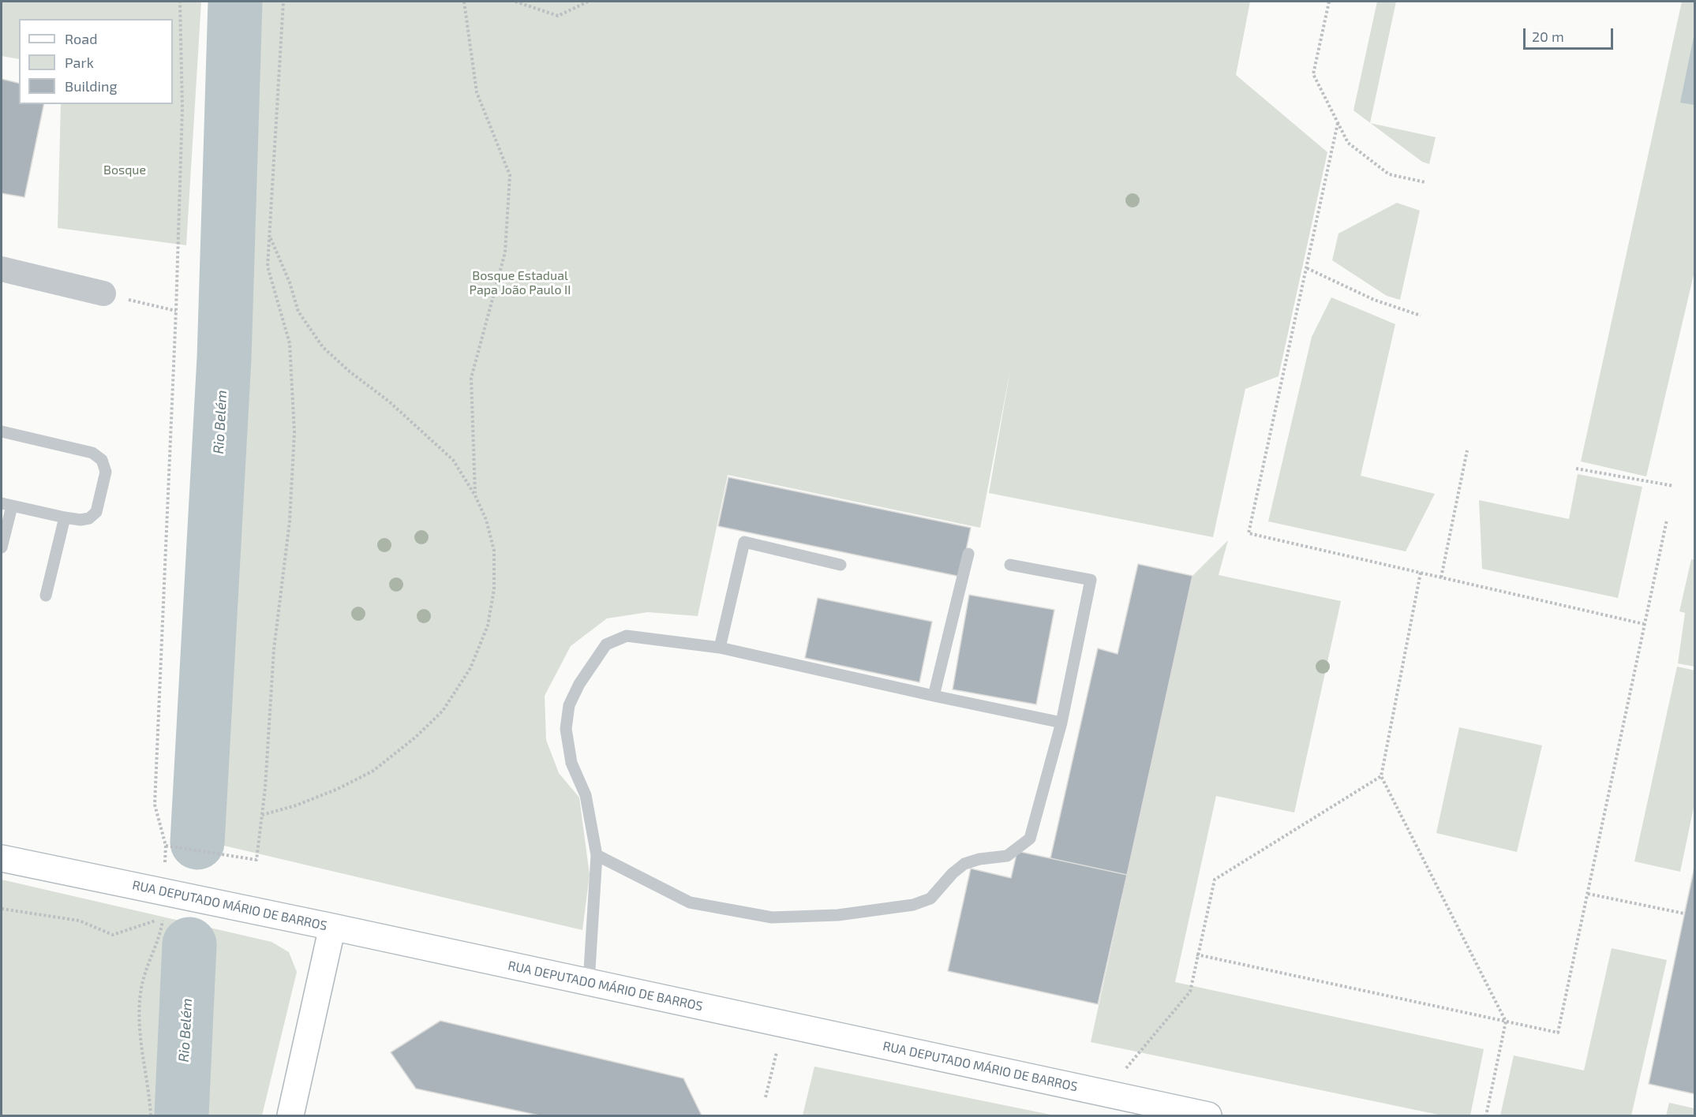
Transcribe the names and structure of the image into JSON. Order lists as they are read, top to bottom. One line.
{"streets":{"main road":["RUA DEPUTADO MÁRIO DE BARROS"]},"water":["Rio Belém"],"parks":["Bosque","Bosque Estadual Papa João Paulo II"],"legend":["Road","Park","Building"],"scale_bar":"20 m"}
